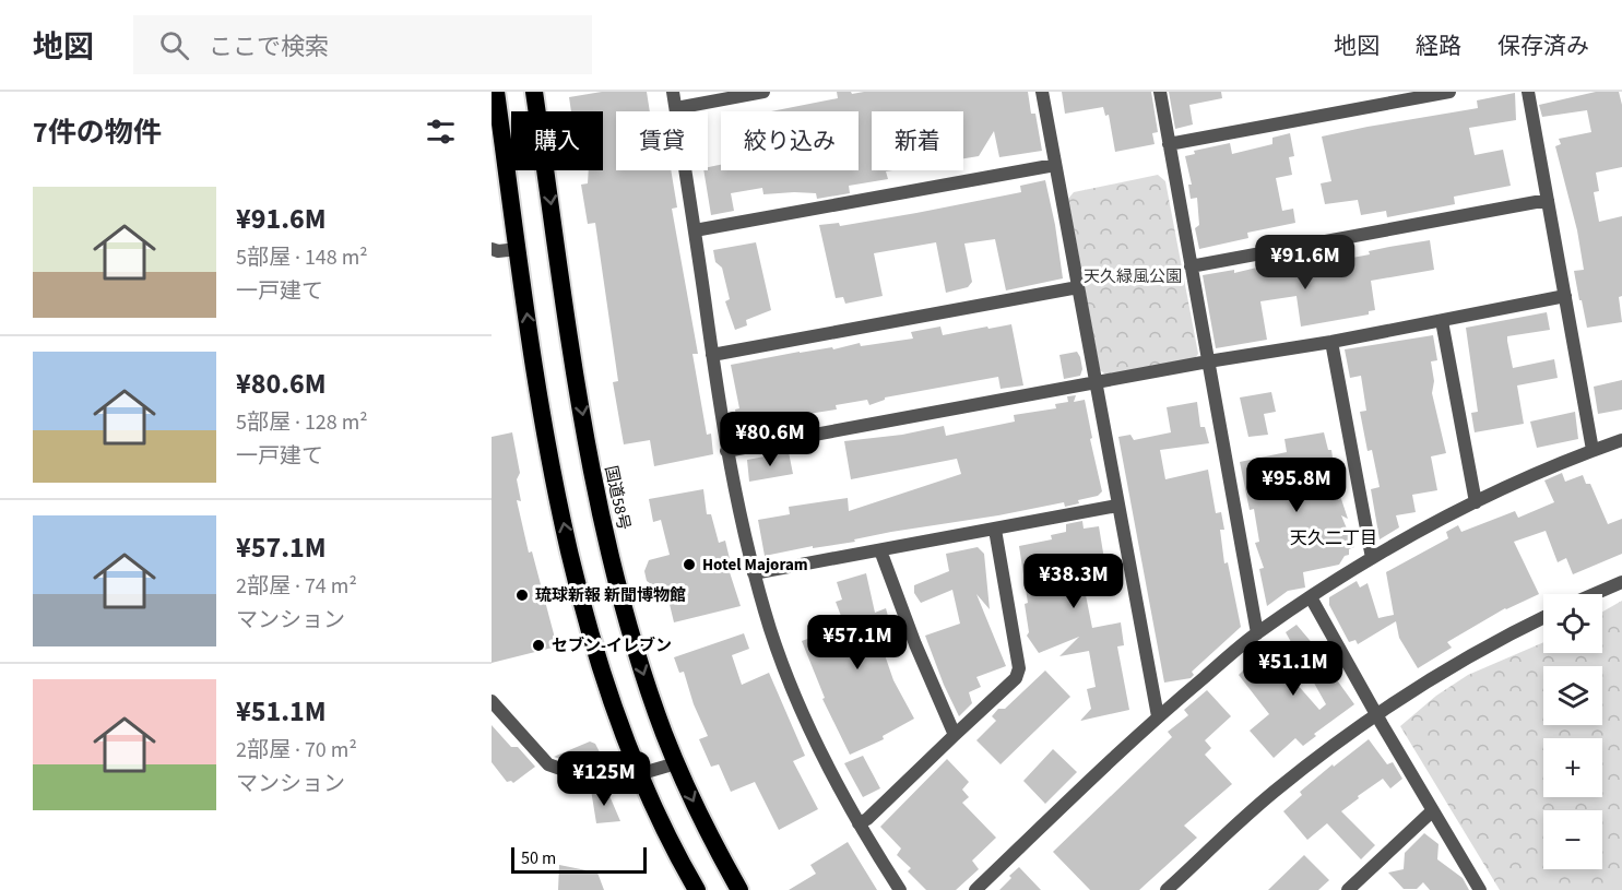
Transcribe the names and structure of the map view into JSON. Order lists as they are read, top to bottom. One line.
{"streets":{"highway":["国道58号"]},"districts":["天久二丁目"],"parks":["天久緑風公園"],"places":["Hotel Majoram","琉球新報 新聞博物館","セブン-イレブン"],"scale_bar":"50 m","page":{"header":"地図","search":"ここで検索","nav":["地図","経路","保存済み"],"heading":"7件の物件","chip":["購入","賃貸","絞り込み","新着"],"list":[{"name":"¥91.6M","note":"5部屋 · 148 m² · 一戸建て"},{"name":"¥80.6M","note":"5部屋 · 128 m² · 一戸建て"},{"name":"¥57.1M","note":"2部屋 · 74 m² · マンション"},{"name":"¥51.1M","note":"2部屋 · 70 m² · マンション"}],"price":["¥91.6M","¥80.6M","¥95.8M","¥38.3M","¥57.1M","¥51.1M","¥125M"],"map_buttons":["+","−"],"scale":"50 m"}}
